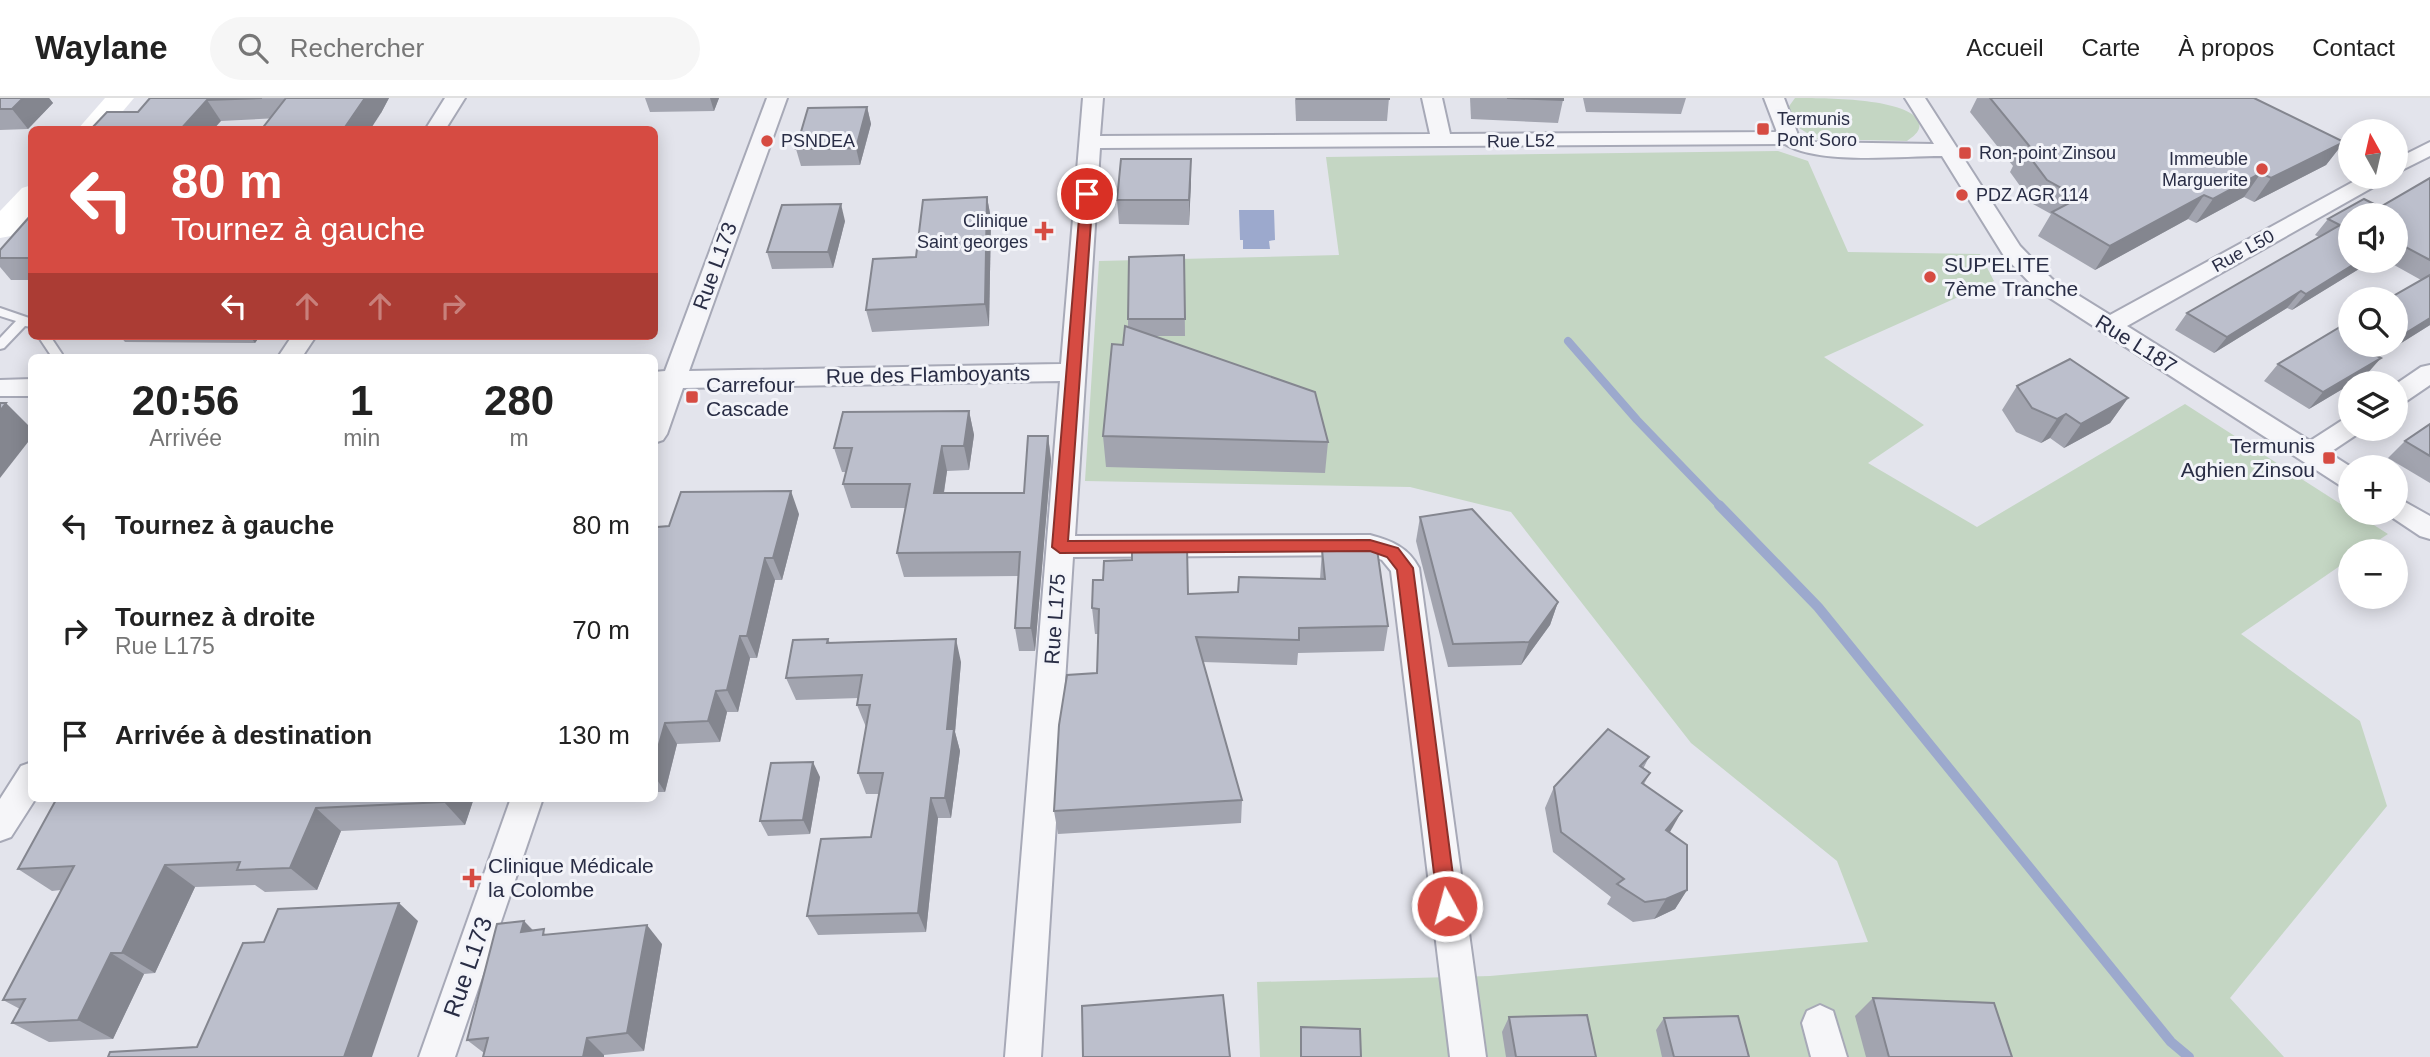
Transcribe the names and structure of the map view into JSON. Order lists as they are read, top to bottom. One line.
{"streets":{"street":["Rue L52","Rue L50","Rue L173","Rue L187","Rue des Flamboyants","Rue L175"]},"crossings":[["Rue L52","Rue L187"],["Rue L52","Rue L175"],["Rue L50","Rue L187"],["Rue L173","Rue des Flamboyants"],["Rue des Flamboyants","Rue L175"]],"places":{"transit":["Termunis Pont Soro","Ron-point Zinsou","Carrefour Cascade","Termunis Aghien Zinsou"],"other":["PSNDEA","Immeuble Marguerite","PDZ AGR 114","SUP'ELITE 7ème Tranche"],"health":["Clinique Saint georges","Clinique Médicale la Colombe"]},"north":"top","page":{"header":"Waylane","search":"Rechercher","nav":["Accueil","Carte","À propos","Contact"],"map_buttons":["+","−"],"turn":["80 m","Tournez à gauche"],"eta":["20:56","Arrivée","1","min","280","m"],"list":[{"name":"Tournez à gauche","value":"80 m"},{"name":"Tournez à droite","note":"Rue L175","value":"70 m"},{"name":"Arrivée à destination","value":"130 m"}]}}
